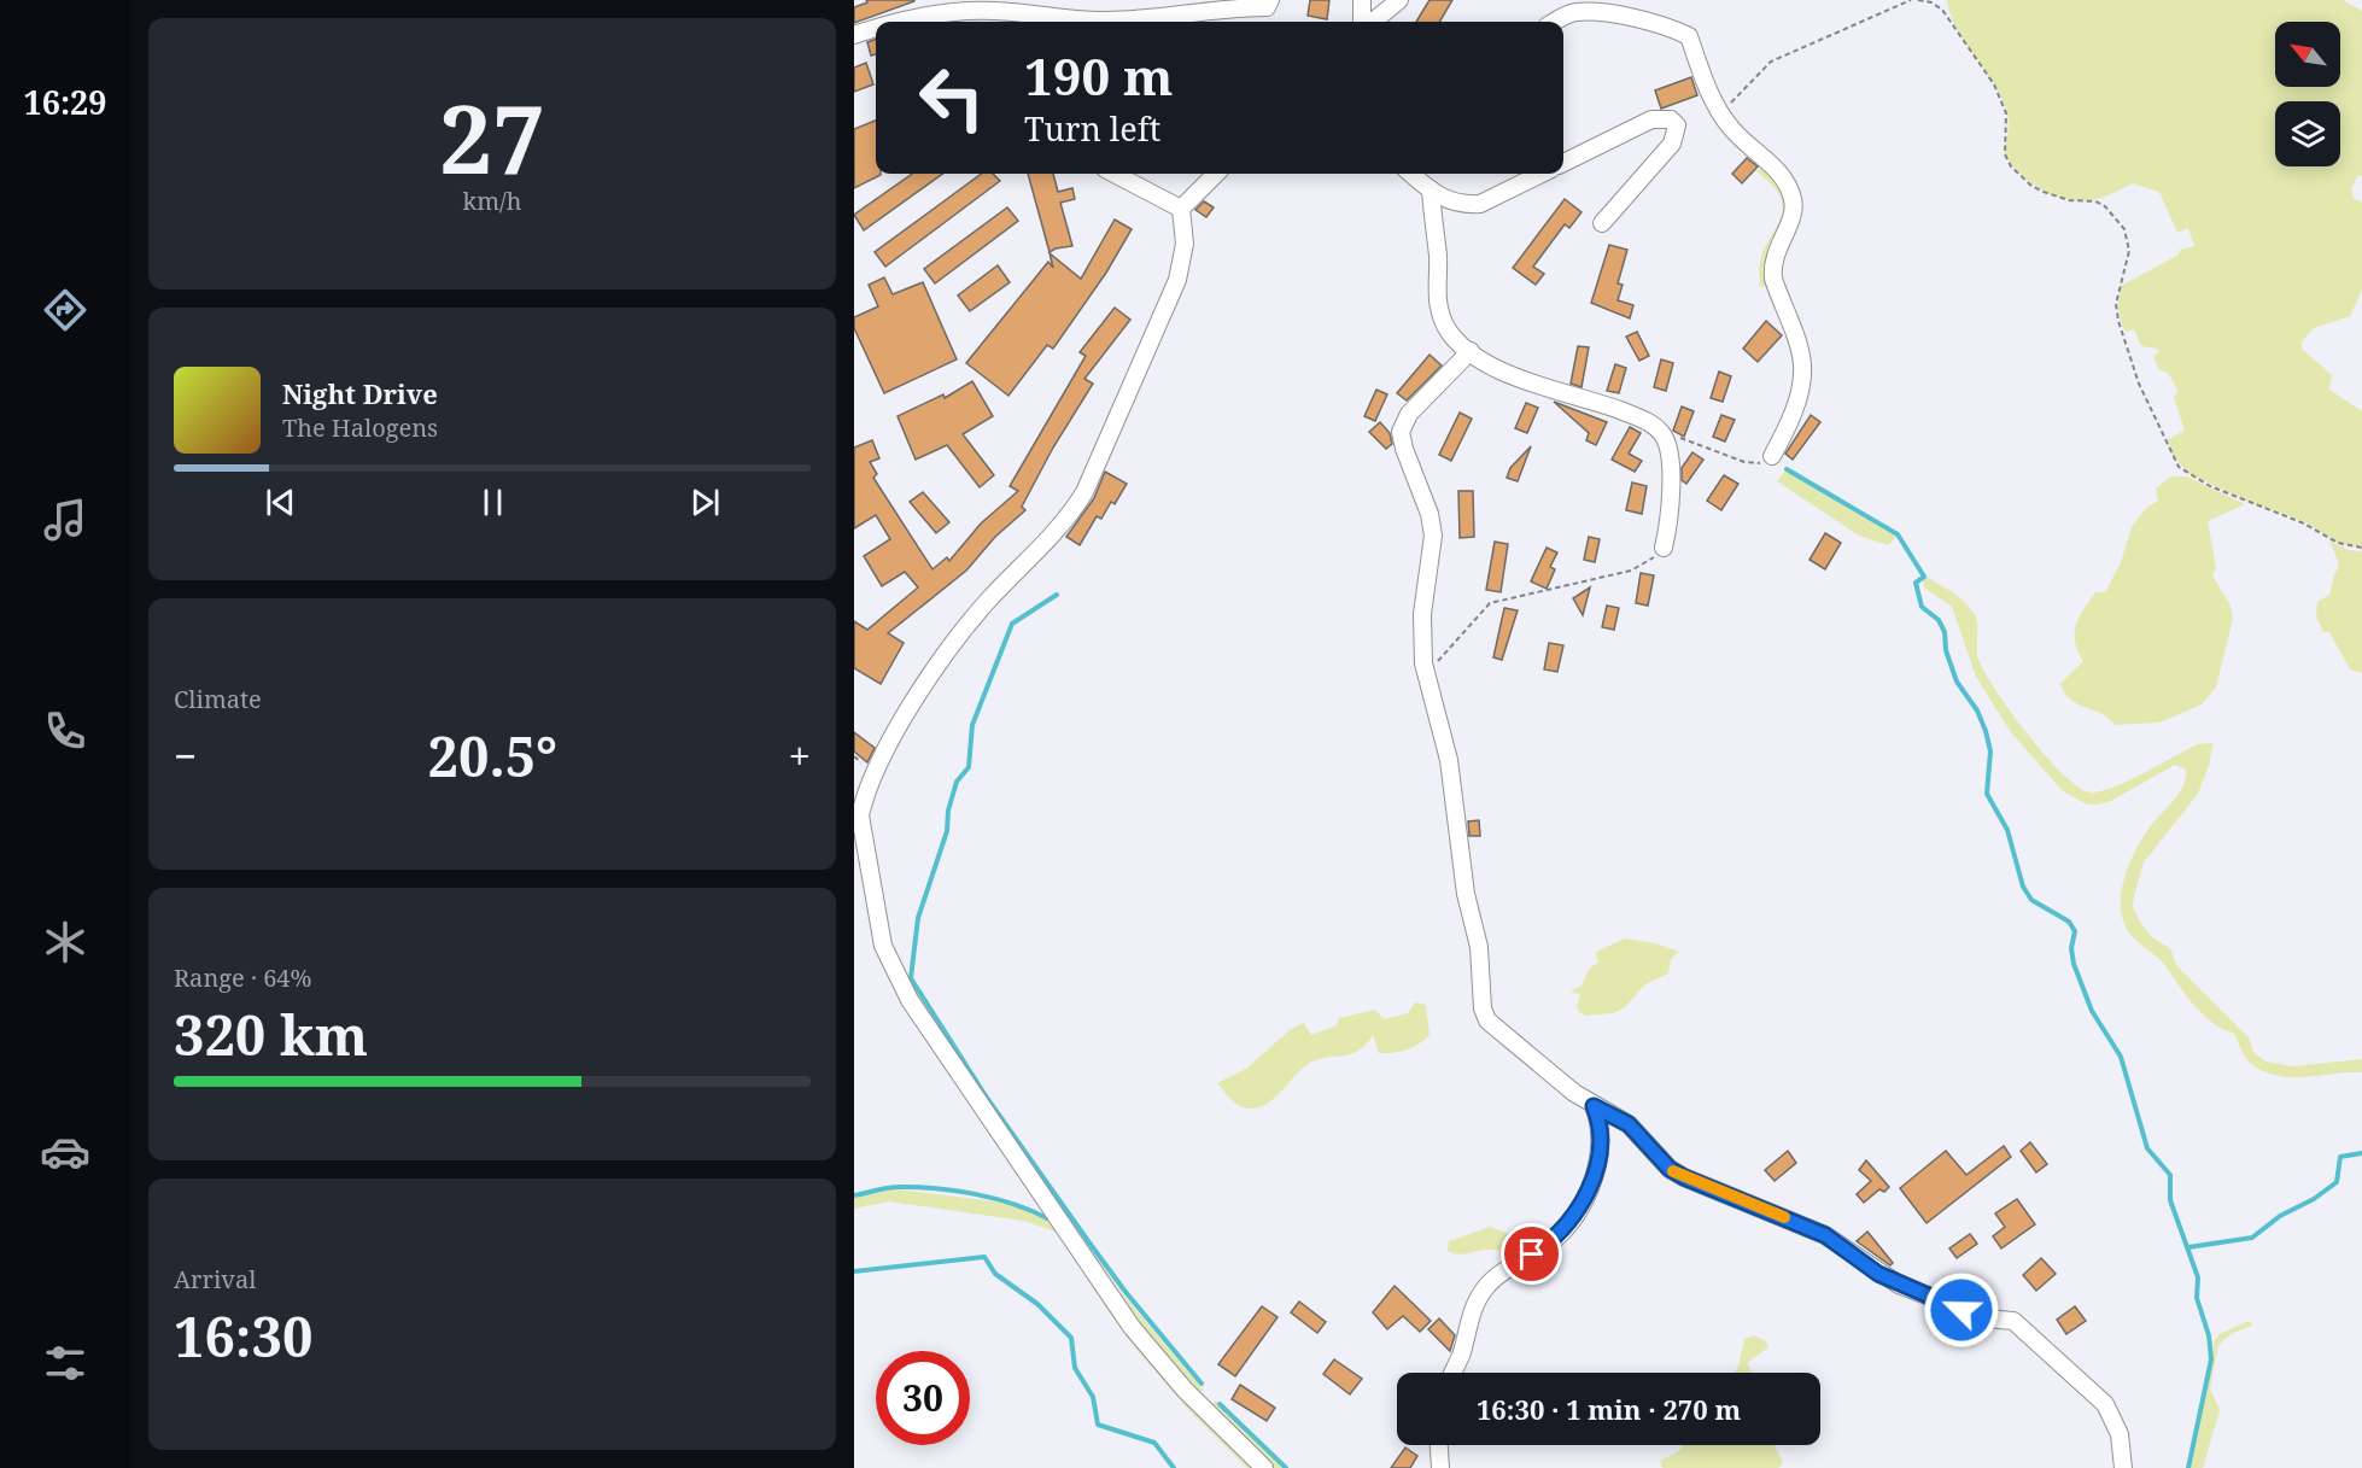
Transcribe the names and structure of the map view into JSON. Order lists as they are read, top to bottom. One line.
{"north":"top left","page":{"tabs":"16:29","tile":[["27","km/h"],"Climate",["Range · 64%","320 km"],["Arrival","16:30"]],"turn":["190 m","Turn left"],"song":["Night Drive","The Halogens"],"heat":["−","20.5°","+"],"limit":"30","trip":"16:30 · 1 min · 270 m"}}
